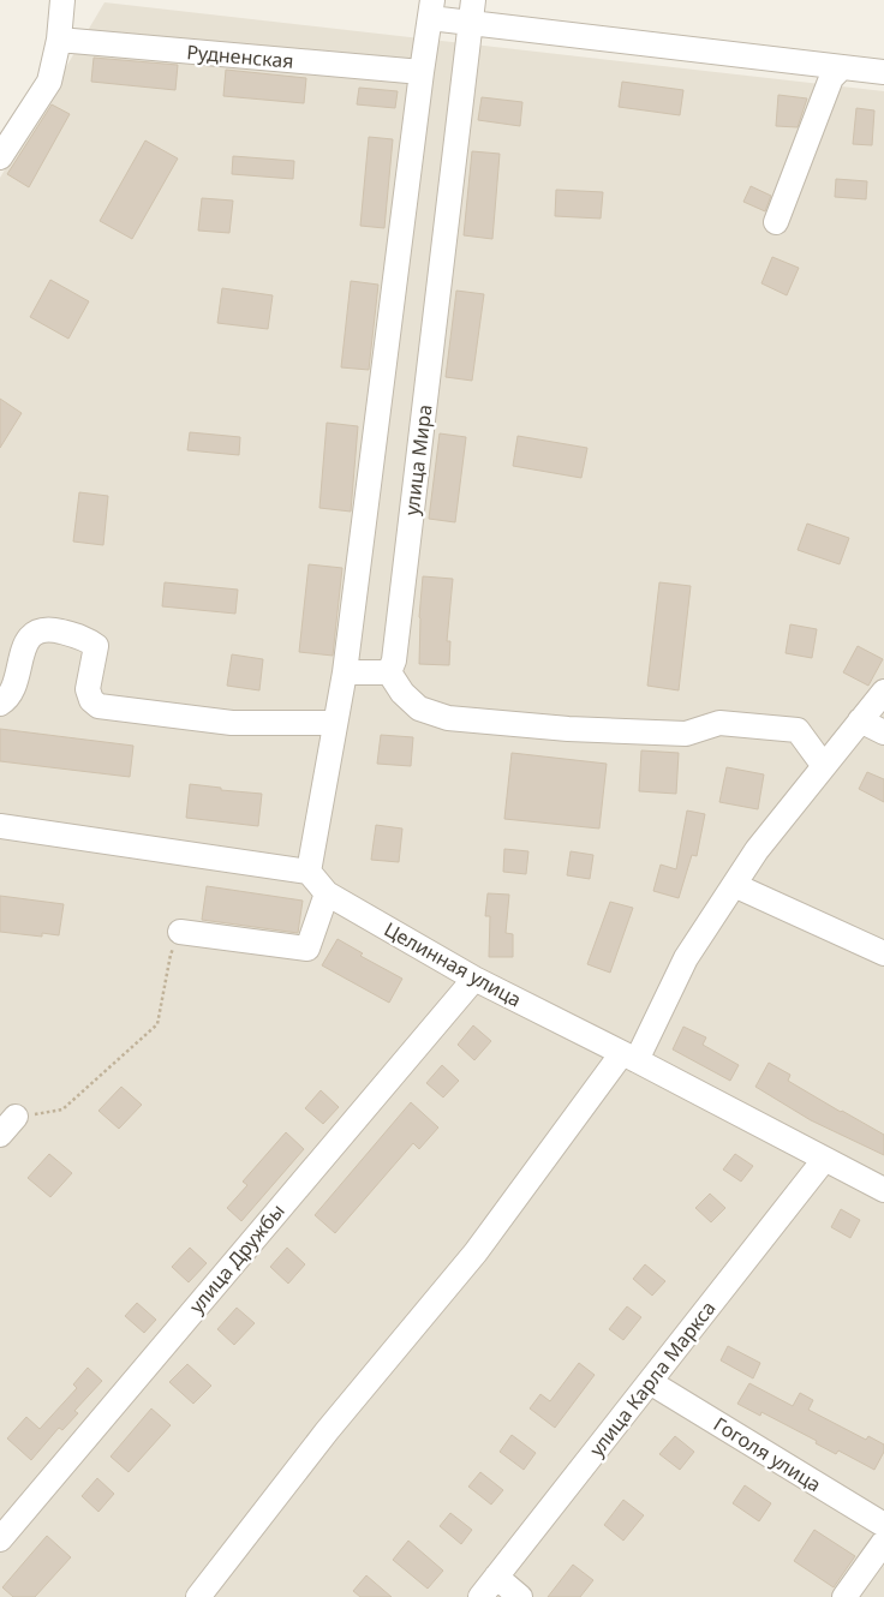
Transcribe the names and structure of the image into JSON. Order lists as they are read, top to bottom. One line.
{"streets":{"street":["Рудненская","улица Мира","Целинная улица","улица Дружбы","улица Карла Маркса","Гоголя улица"]},"crossings":[["Целинная улица","улица Дружбы"],["Целинная улица","улица Карла Маркса"],["улица Карла Маркса","Гоголя улица"]]}
